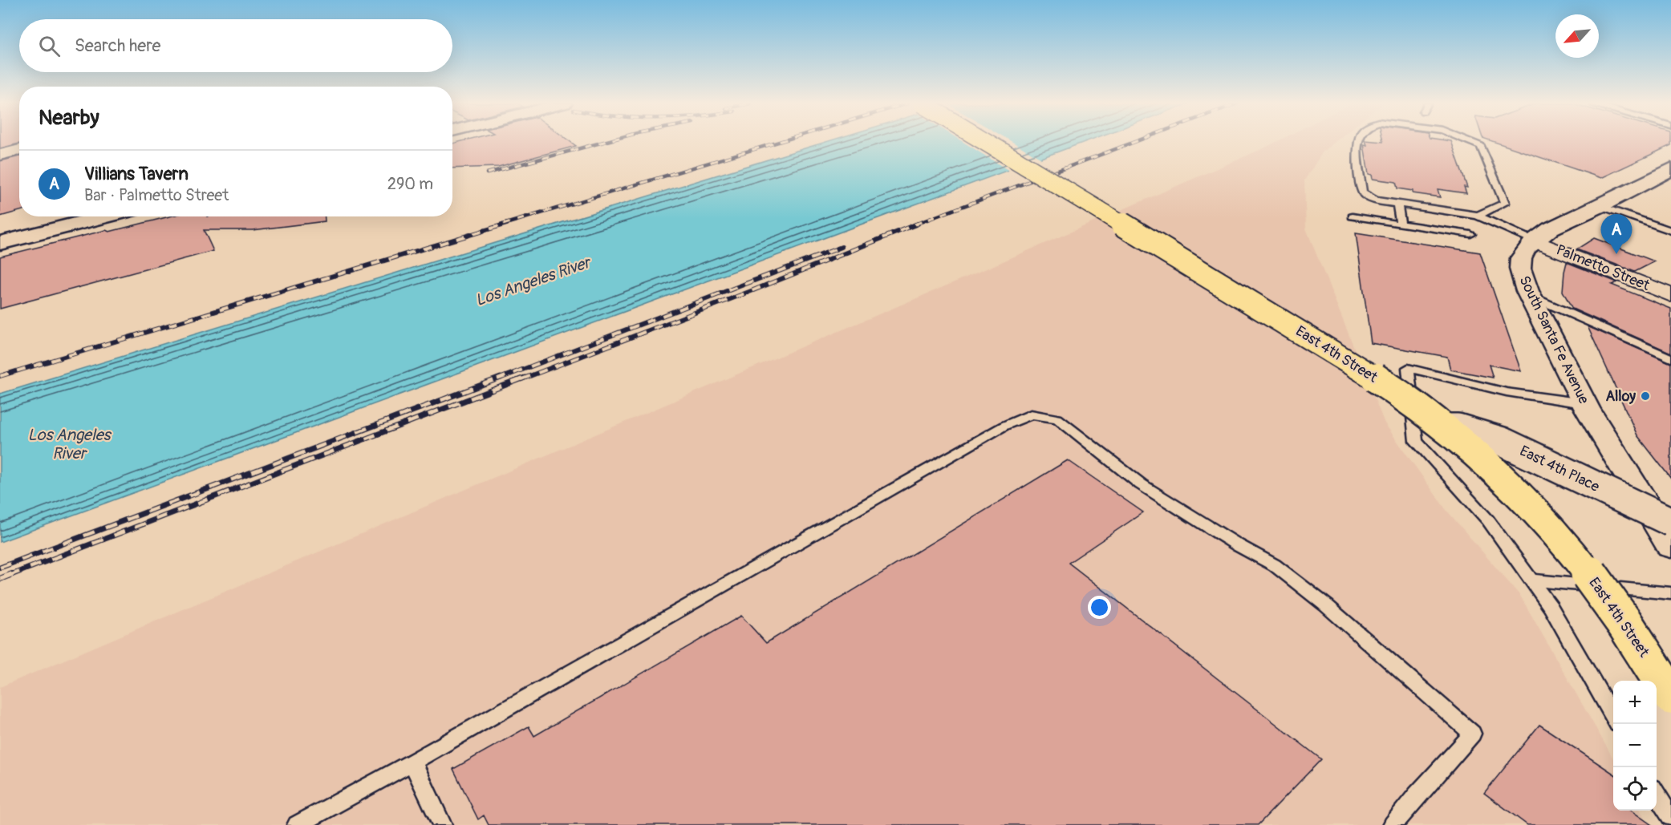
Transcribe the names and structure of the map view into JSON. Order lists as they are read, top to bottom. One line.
{"streets":{"main road":["East 4th Street"],"street":["Palmetto Street","South Santa Fe Avenue","East 4th Place"]},"crossings":[["Palmetto Street","South Santa Fe Avenue"],["East 4th Street","East 4th Place"]],"water":["Los Angeles River"],"places":["Alloy"],"north":"bottom left","page":{"search":"Search here","heading":"Nearby","list":[{"mark":"A","name":"Villians Tavern","note":"Bar · Palmetto Street","value":"290 m"}],"pins":"A","map_buttons":["+","−"]}}
